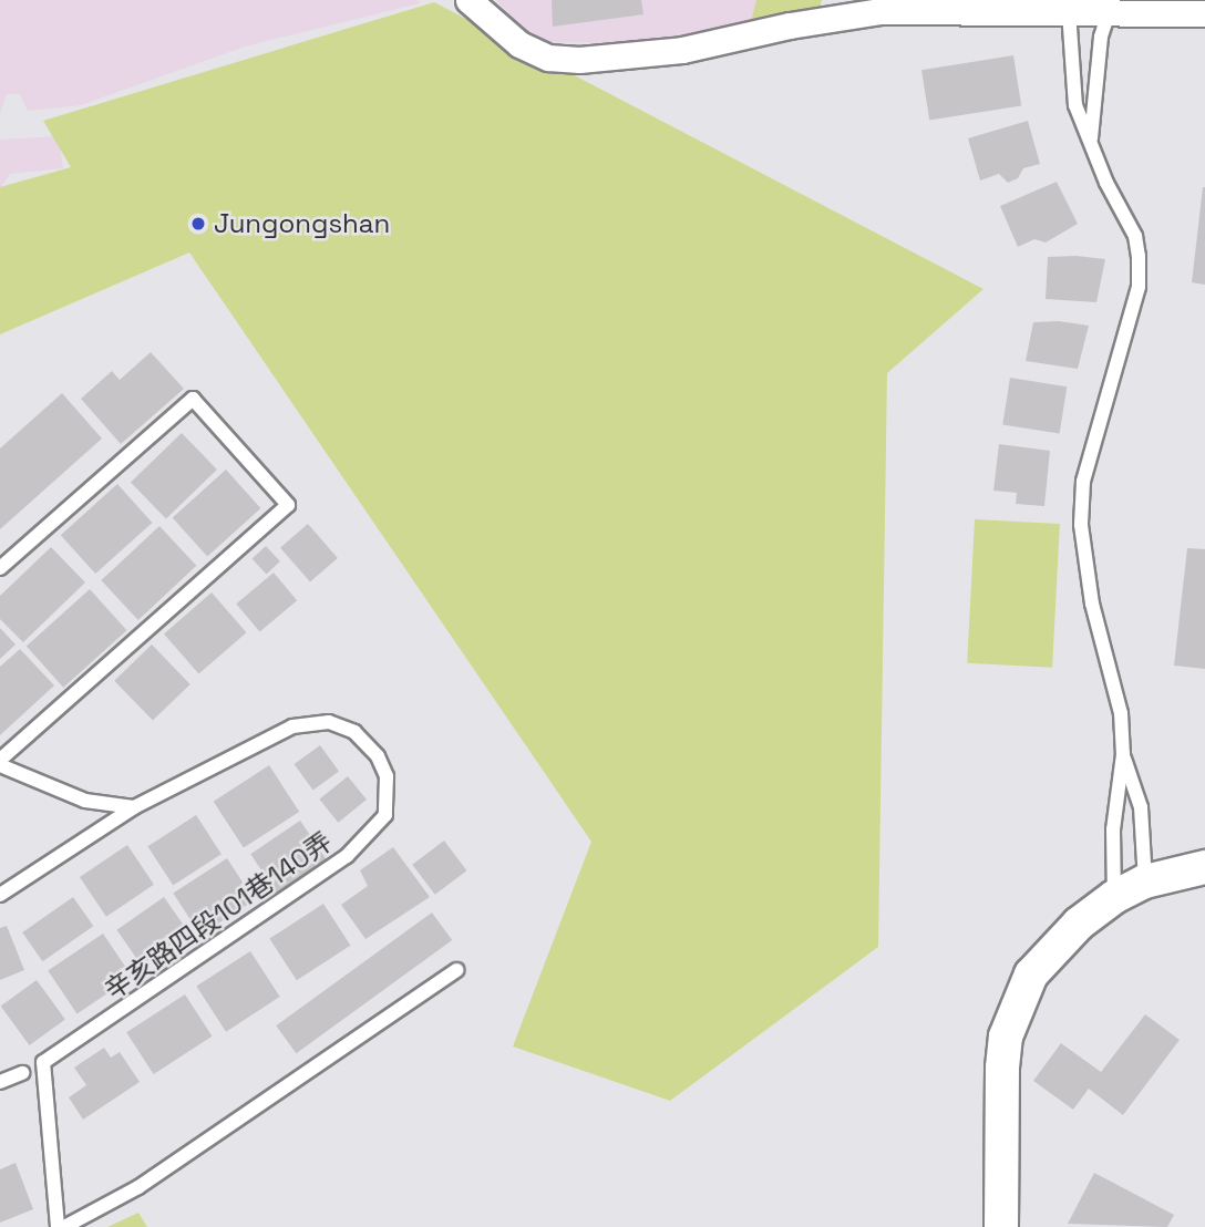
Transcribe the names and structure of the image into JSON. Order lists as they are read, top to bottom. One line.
{"streets":{"lane":["辛亥路四段101巷140弄"]},"places":["Jungongshan"]}
